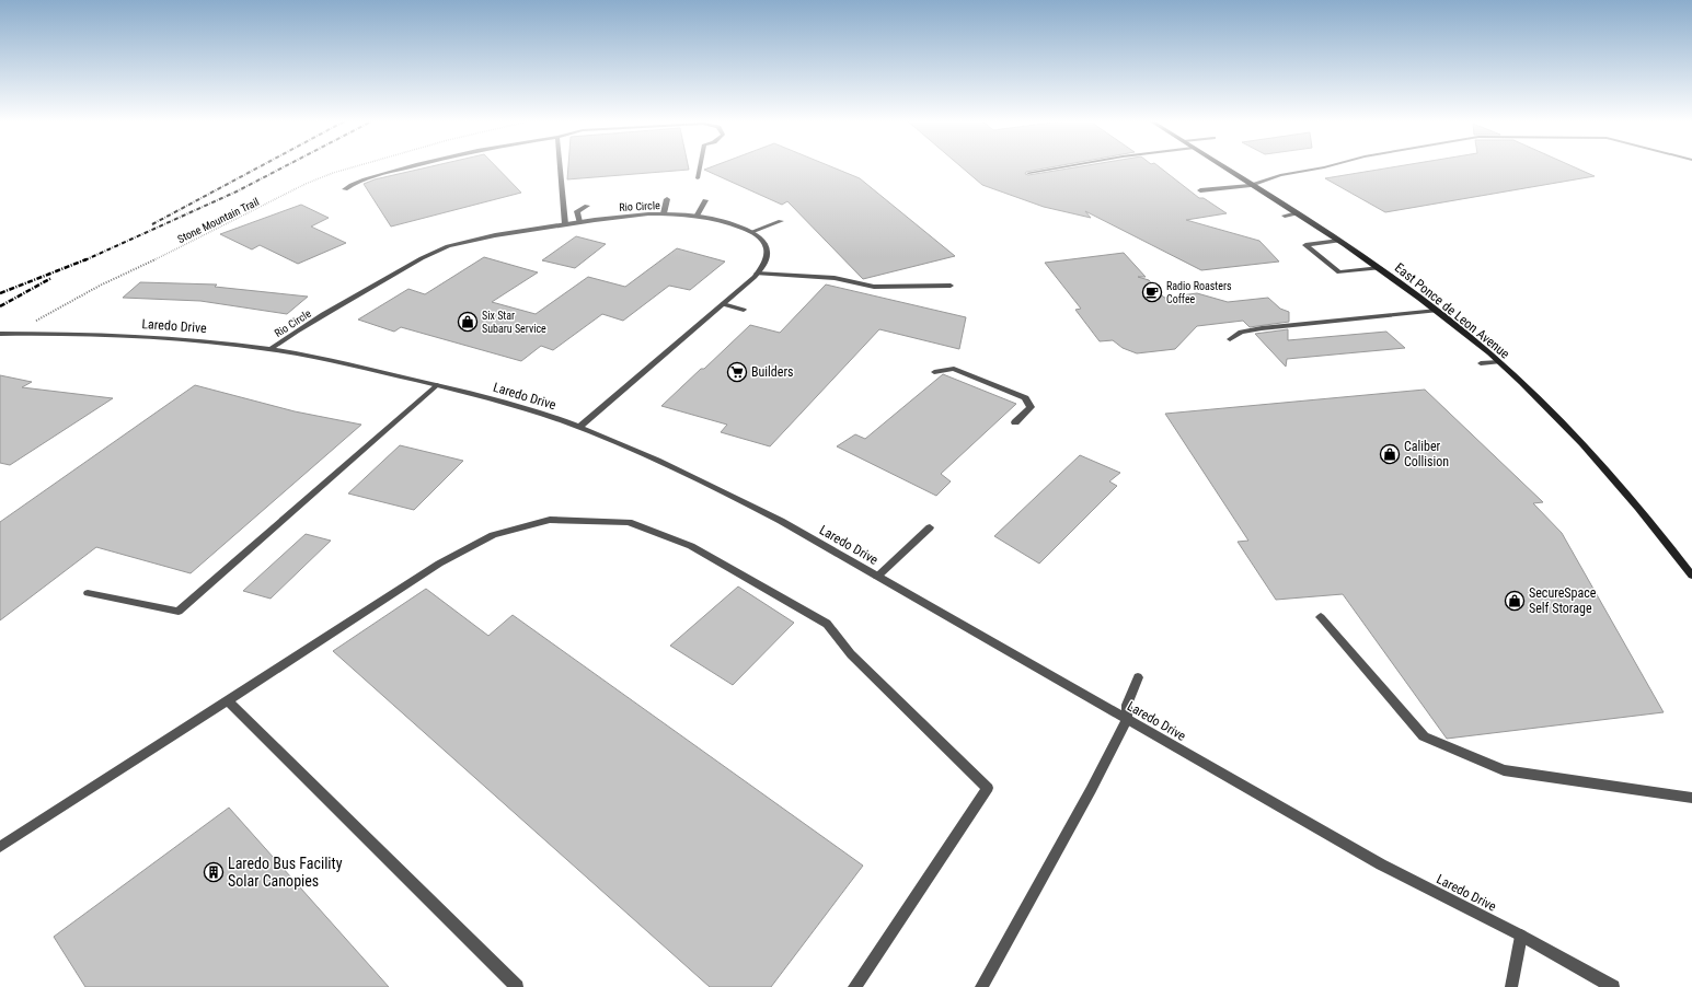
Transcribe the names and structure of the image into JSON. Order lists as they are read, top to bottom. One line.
{"streets":{"main road":["East Ponce de Leon Avenue"],"street":["Rio Circle","Laredo Drive"],"path":["Stone Mountain Trail"]},"crossings":[["Rio Circle","Laredo Drive"]],"places":{"cafe":["Radio Roasters Coffee"],"shop":["Six Star Subaru Service","Caliber Collision","SecureSpace Self Storage"],"supermarket":["Builders"],"building":["Laredo Bus Facility Solar Canopies"]}}
